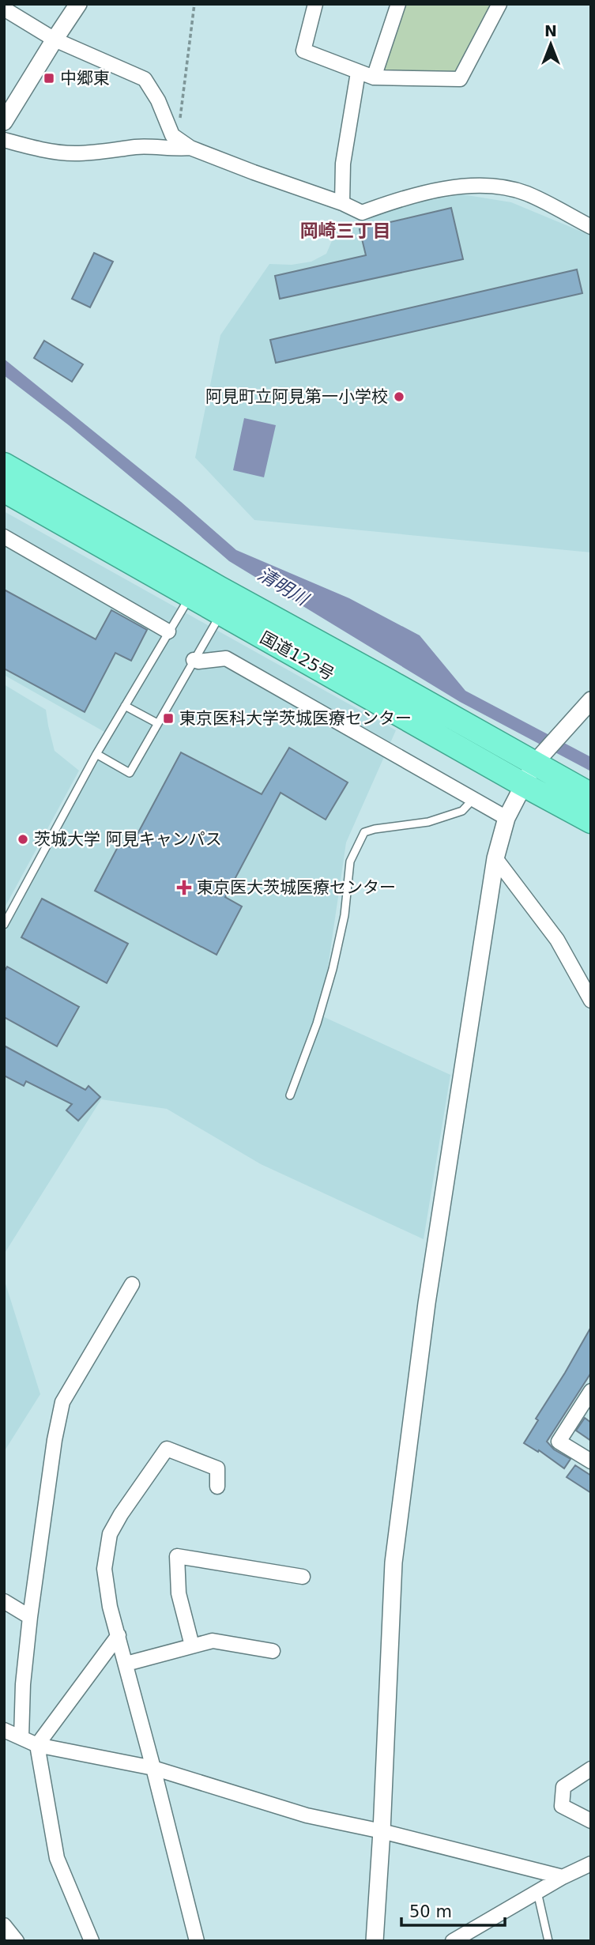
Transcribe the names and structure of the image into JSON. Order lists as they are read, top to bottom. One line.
{"streets":{"highway":["国道125号"]},"districts":["岡崎三丁目"],"water":["清明川"],"places":{"transit":["中郷東","東京医科大学茨城医療センター"],"other":["阿見町立阿見第一小学校","茨城大学 阿見キャンパス"],"health":["東京医大茨城医療センター"]},"scale_bar":"50 m","north":"top"}
